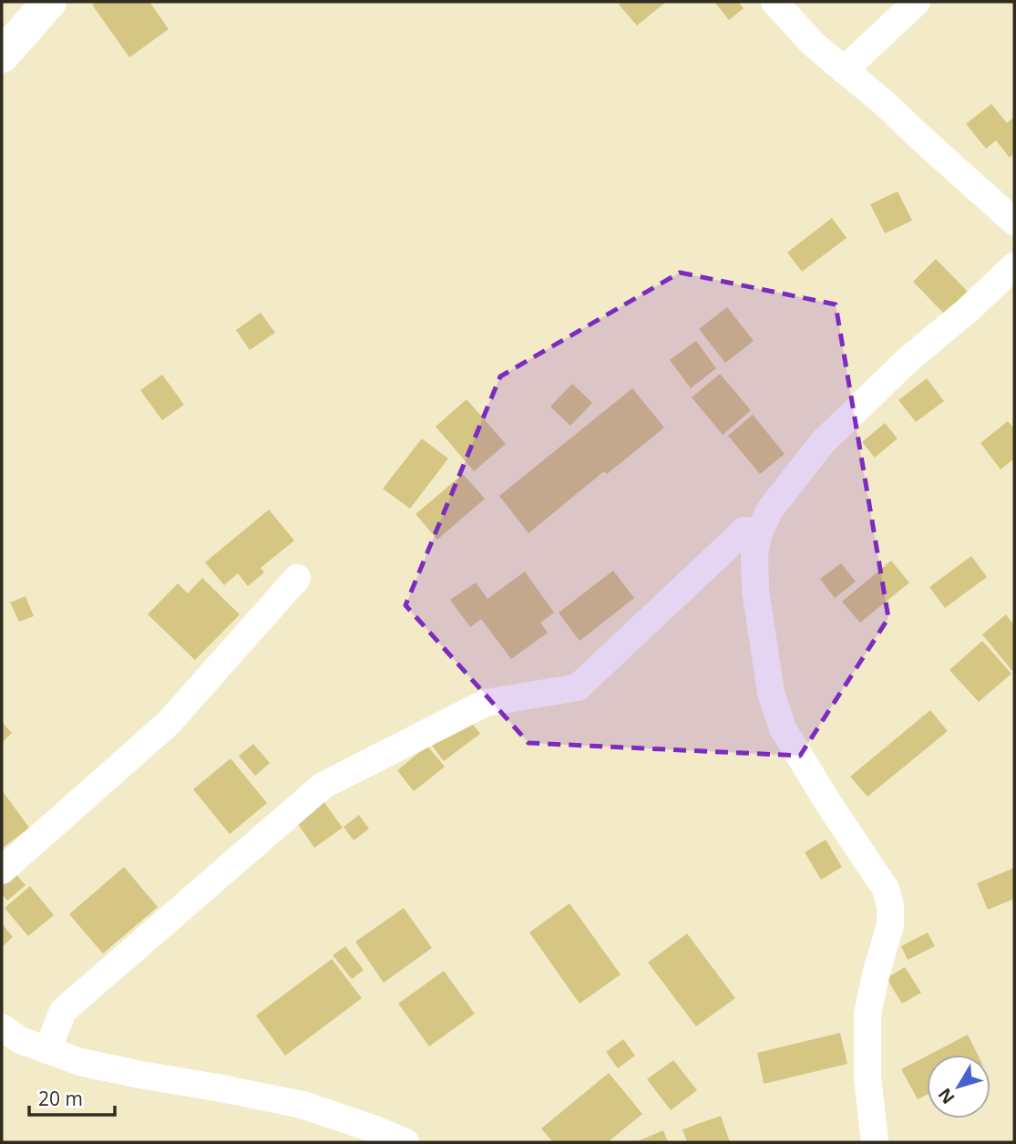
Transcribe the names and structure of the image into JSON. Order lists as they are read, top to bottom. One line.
{"scale_bar":"20 m","north":"bottom left"}
